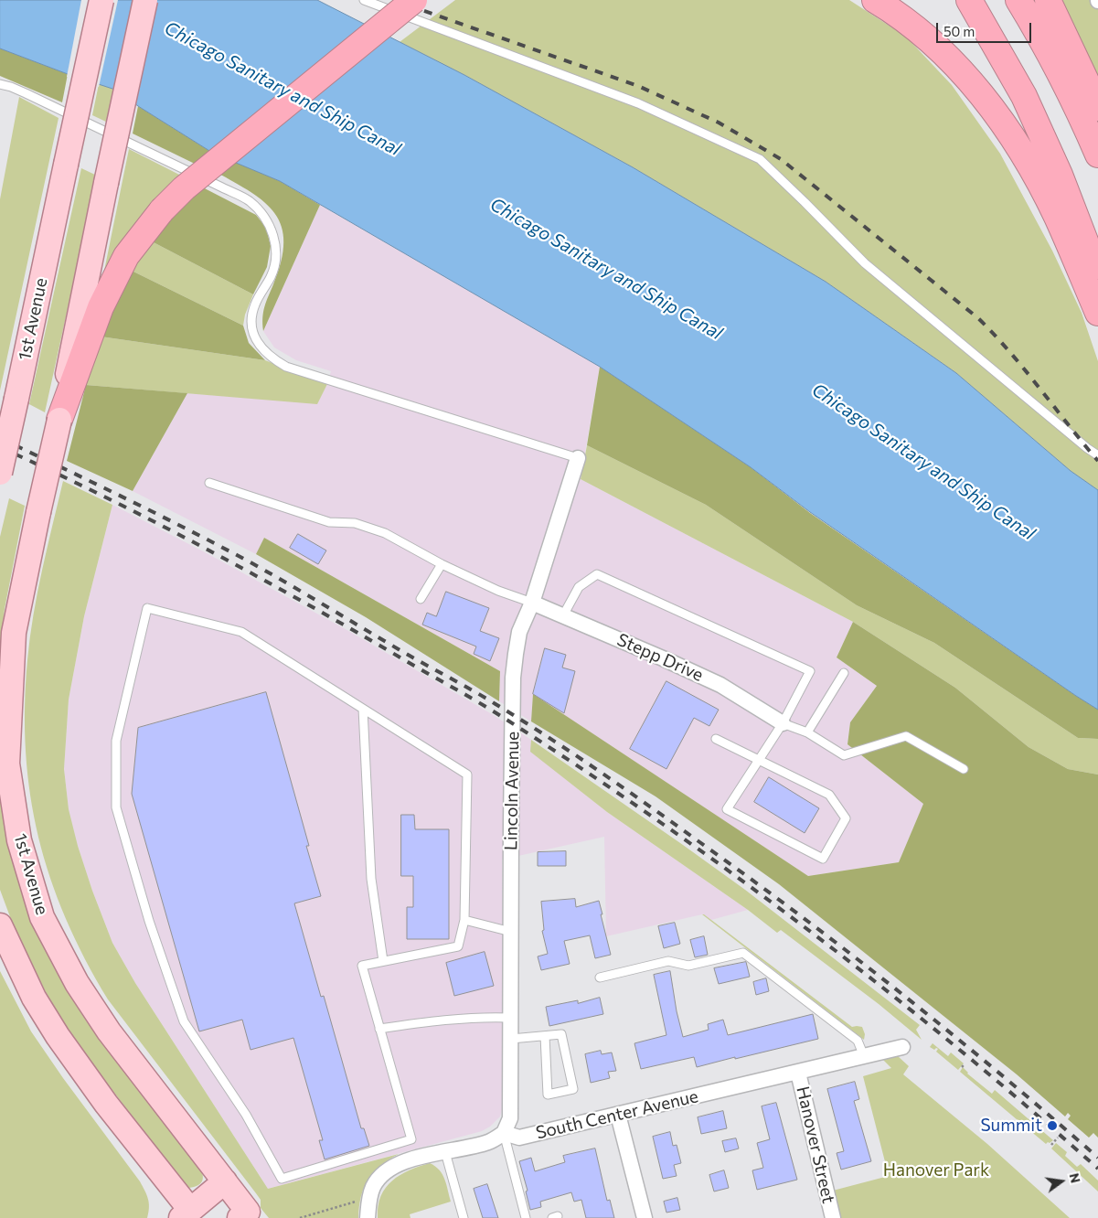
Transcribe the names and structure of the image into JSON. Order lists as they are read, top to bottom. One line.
{"streets":{"main road":["1st Avenue"],"street":["Stepp Drive","Lincoln Avenue","South Center Avenue","Hanover Street"]},"crossings":[["Stepp Drive","Lincoln Avenue"],["Lincoln Avenue","South Center Avenue"],["South Center Avenue","Hanover Street"]],"water":["Chicago Sanitary and Ship Canal"],"parks":["Hanover Park"],"places":["Summit"],"scale_bar":"50 m","north":"right"}
